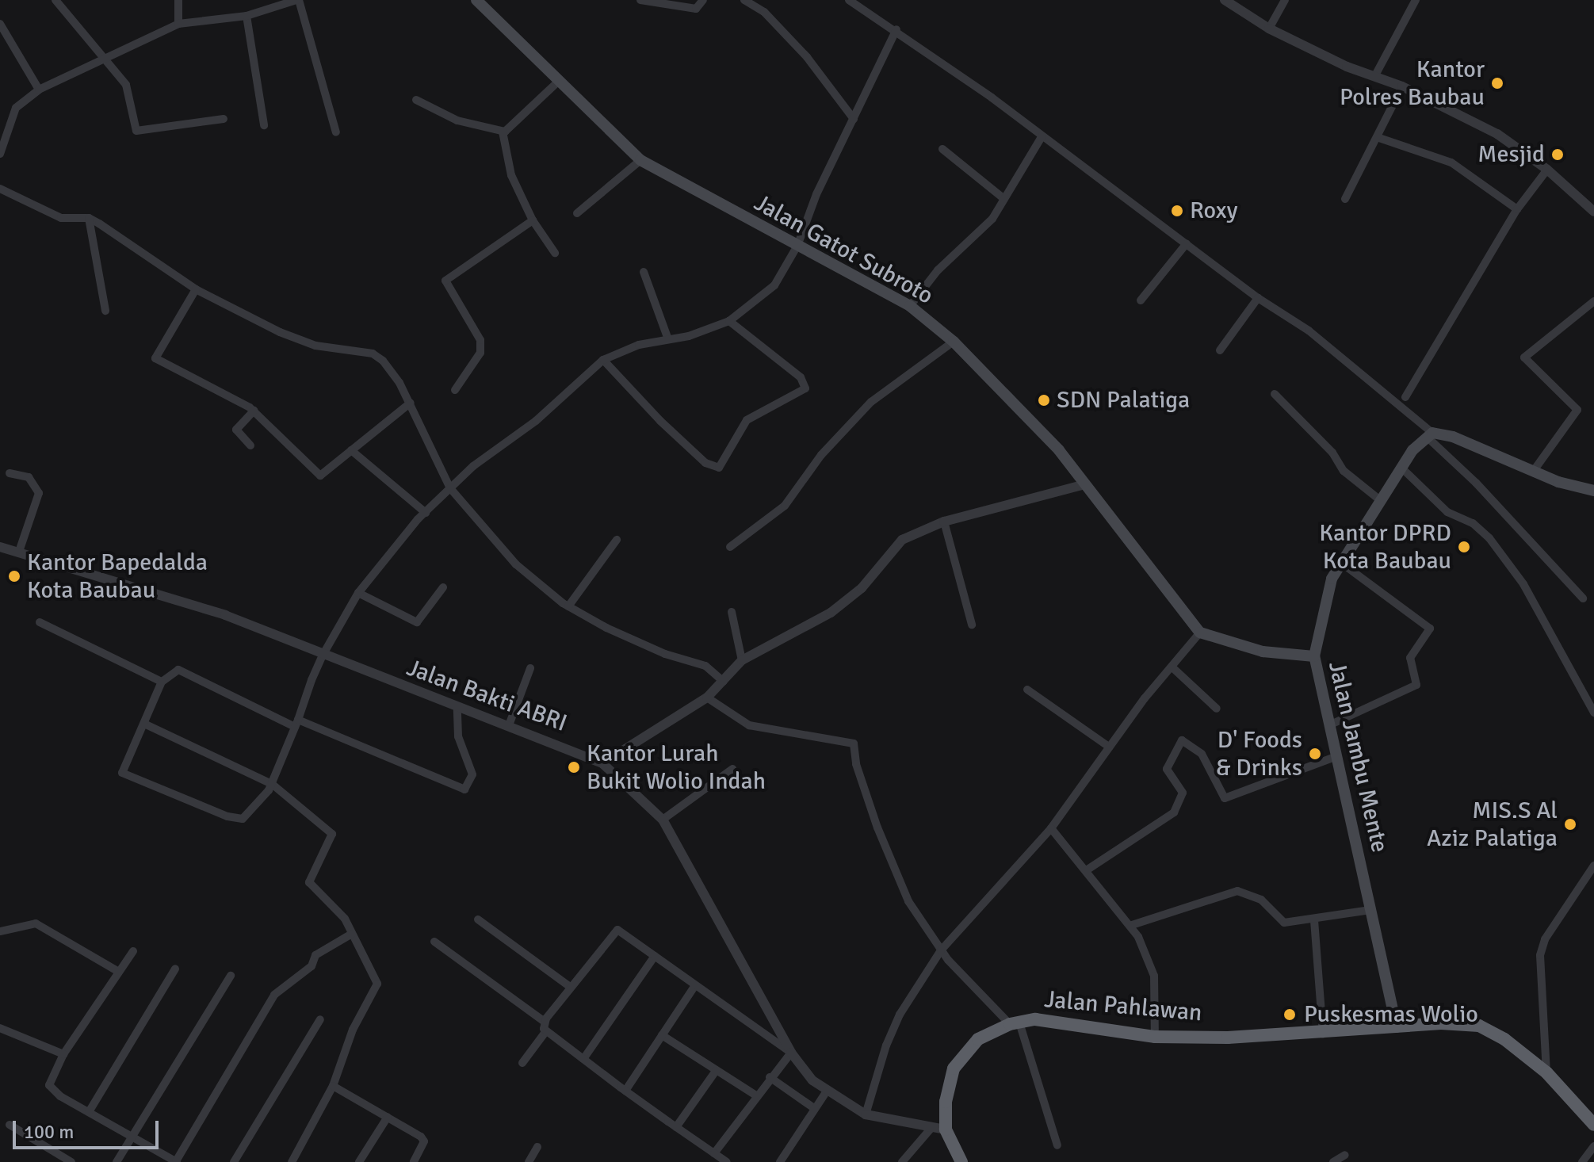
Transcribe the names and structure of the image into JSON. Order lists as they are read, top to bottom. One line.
{"streets":{"highway":["Jalan Pahlawan"],"main road":["Jalan Gatot Subroto","Jalan Jambu Mente"],"street":["Jalan Bakti ABRI"]},"crossings":[["Jalan Bakti ABRI","Jalan Pahlawan"],["Jalan Jambu Mente","Jalan Pahlawan"]],"places":["Kantor Polres Baubau","Mesjid","Roxy","SDN Palatiga","Kantor DPRD Kota Baubau","Kantor Bapedalda Kota Baubau","D' Foods & Drinks","Kantor Lurah Bukit Wolio Indah","MIS.S Al Aziz Palatiga","Puskesmas Wolio"],"scale_bar":"100 m"}
